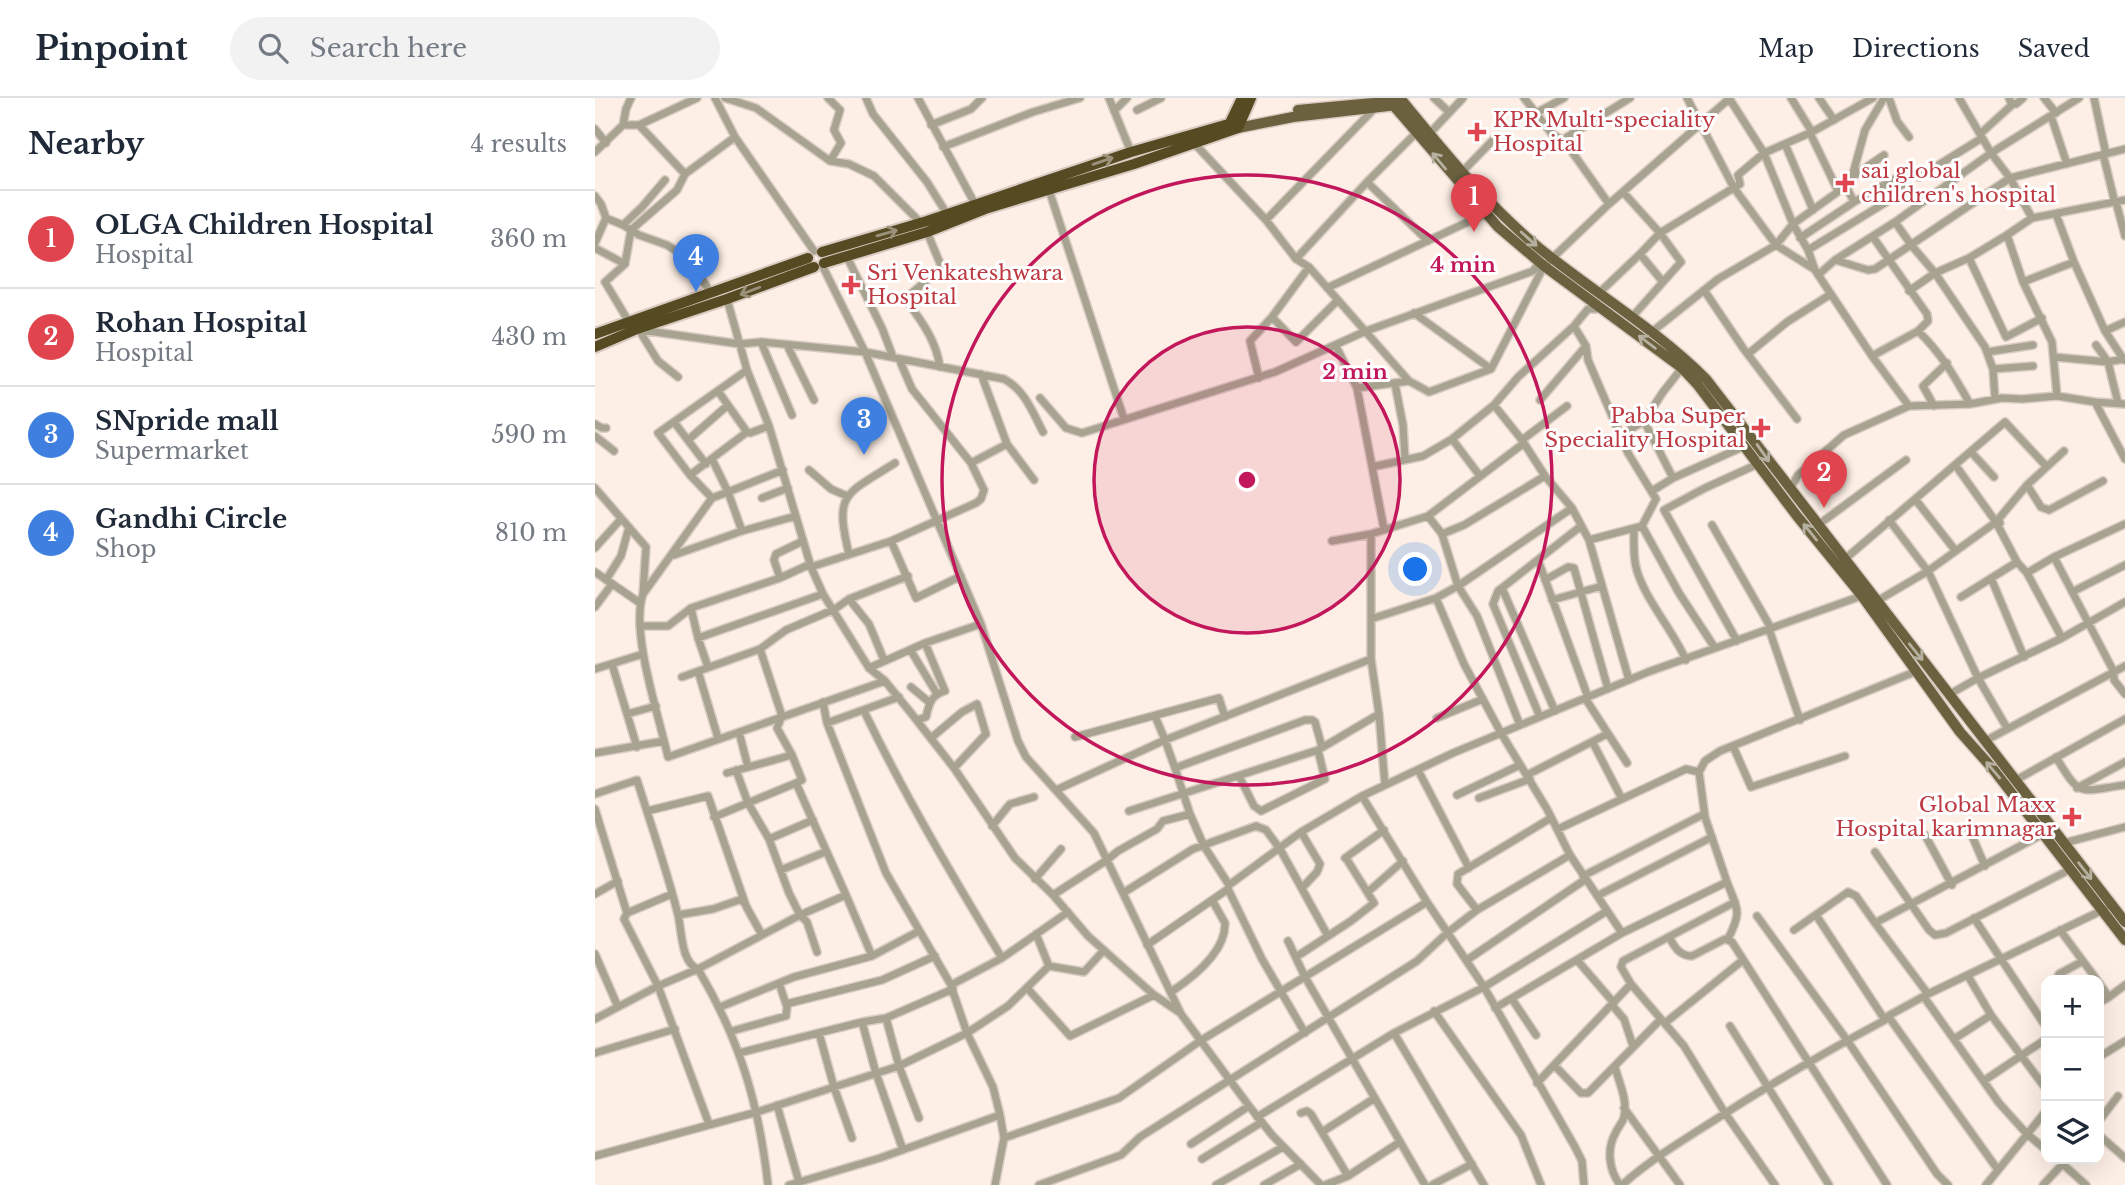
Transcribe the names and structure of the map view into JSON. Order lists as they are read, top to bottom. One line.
{"places":{"health":["KPR Multi-speciality Hospital","sai global children's hospital","Sri Venkateshwara Hospital","Pabba Super Speciality Hospital","Global Maxx Hospital karimnagar"]},"page":{"header":"Pinpoint","search":"Search here","nav":["Map","Directions","Saved"],"heading":["Nearby","4 results"],"pins":["1","4","3","2"],"list":[{"mark":"1","name":"OLGA Children Hospital","note":"Hospital","value":"360 m"},{"mark":"2","name":"Rohan Hospital","note":"Hospital","value":"430 m"},{"mark":"3","name":"SNpride mall","note":"Supermarket","value":"590 m"},{"mark":"4","name":"Gandhi Circle","note":"Shop","value":"810 m"}],"map_buttons":["+","−"]},"rings":["4 min","2 min"]}
